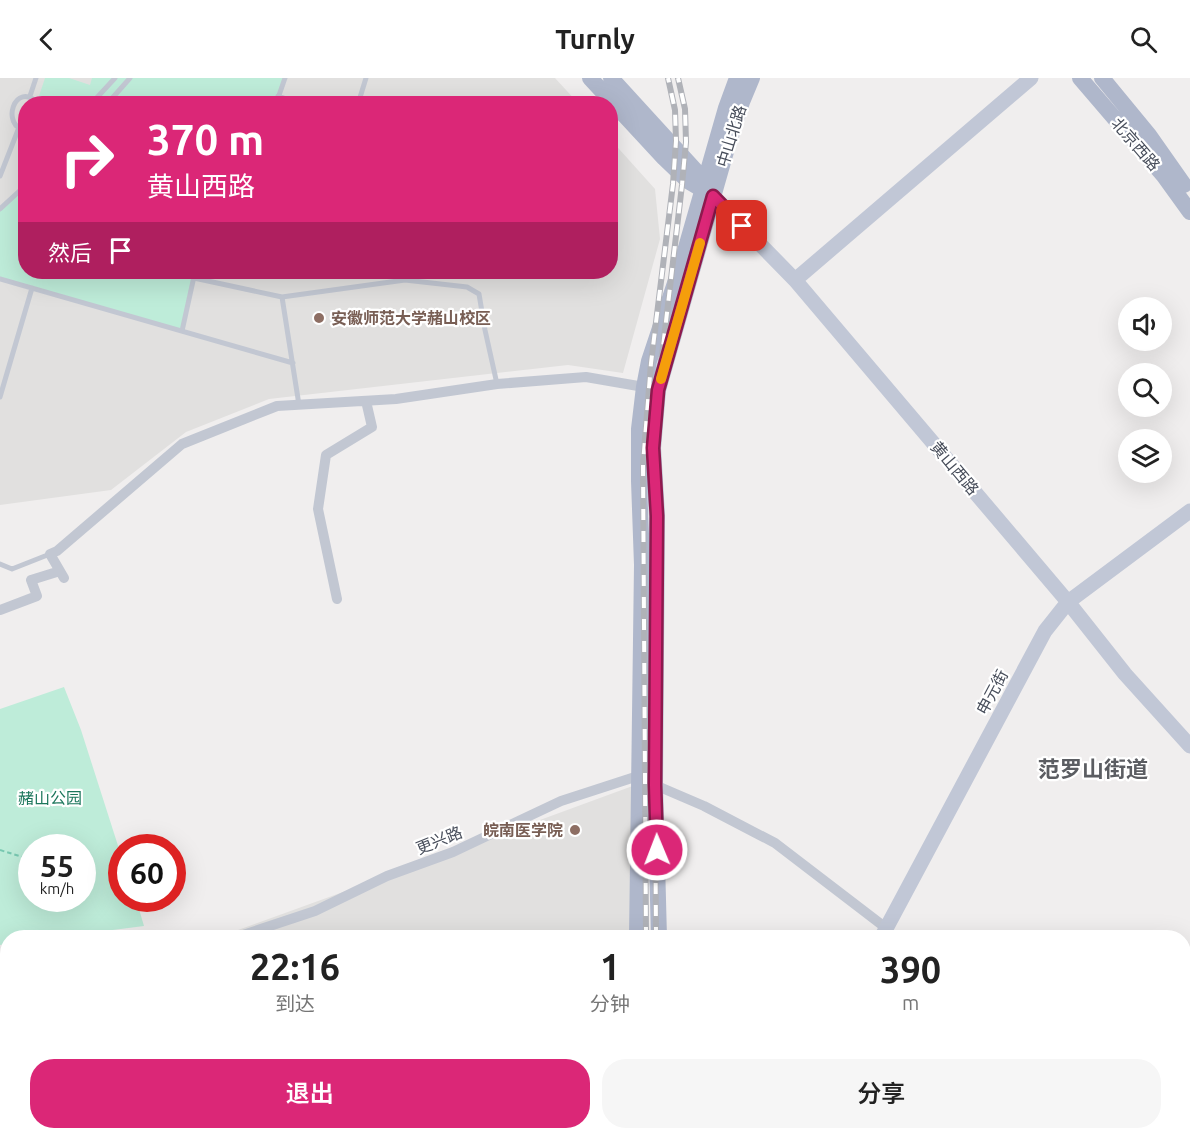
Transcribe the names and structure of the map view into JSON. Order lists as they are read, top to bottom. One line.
{"streets":{"main road":["中山北路","北京西路","黄山西路"],"street":["申元街","更兴路"]},"crossings":[["中山北路","黄山西路"],["中山北路","更兴路"],["黄山西路","申元街"]],"districts":["范罗山街道"],"parks":["赭山公园"],"places":["安徽师范大学赭山校区","皖南医学院"],"page":{"header":"Turnly","turn":["370 m","黄山西路"],"then":"然后","speed":"55 km/h","limit":"60","eta":["22:16","到达","1","分钟","390","m"],"buttons":["退出","分享"]}}
